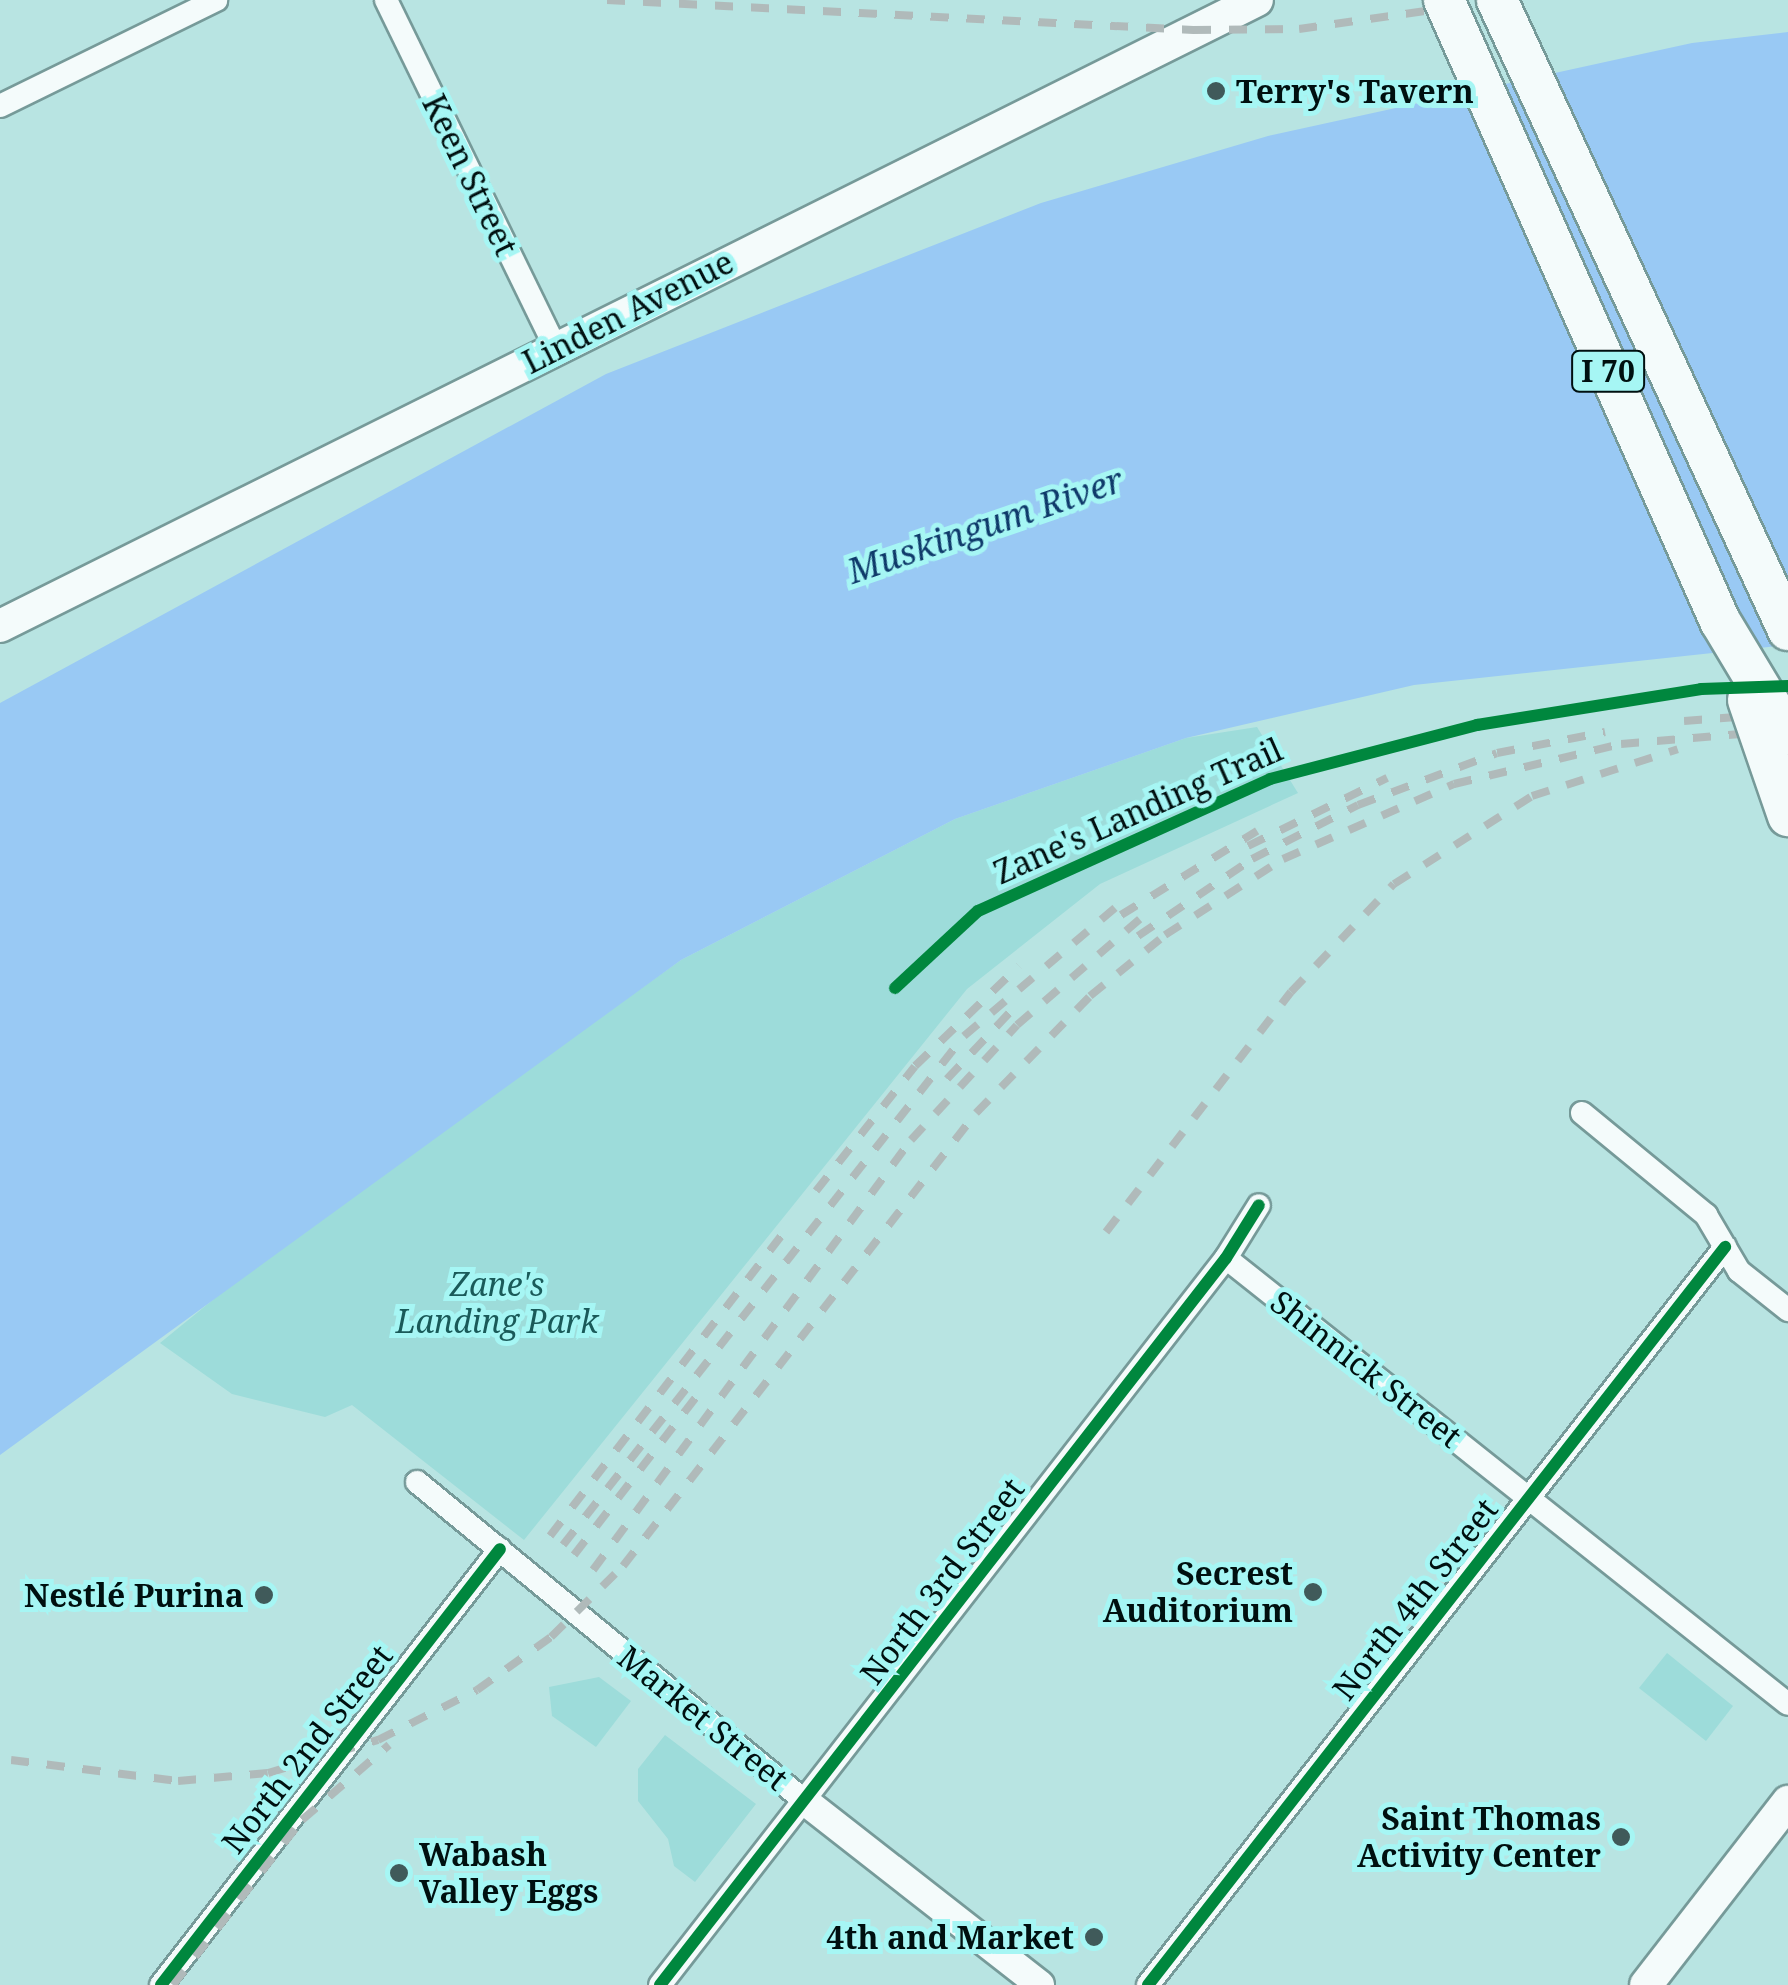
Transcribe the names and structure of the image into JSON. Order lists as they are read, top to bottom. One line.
{"streets":{"highway":["I 70"],"main road":["Linden Avenue"],"street":["Keen Street","Shinnick Street","North 3rd Street","North 4th Street","Market Street","North 2nd Street"],"cycle path":["Zane's Landing Trail"]},"crossings":[["Keen Street","Linden Avenue"],["Shinnick Street","North 3rd Street"],["Shinnick Street","North 4th Street"],["North 3rd Street","Market Street"],["Market Street","North 2nd Street"]],"water":["Muskingum River"],"parks":["Zane's Landing Park"],"places":["Terry's Tavern","Secrest Auditorium","Nestlé Purina","Saint Thomas Activity Center","Wabash Valley Eggs","4th and Market"]}
